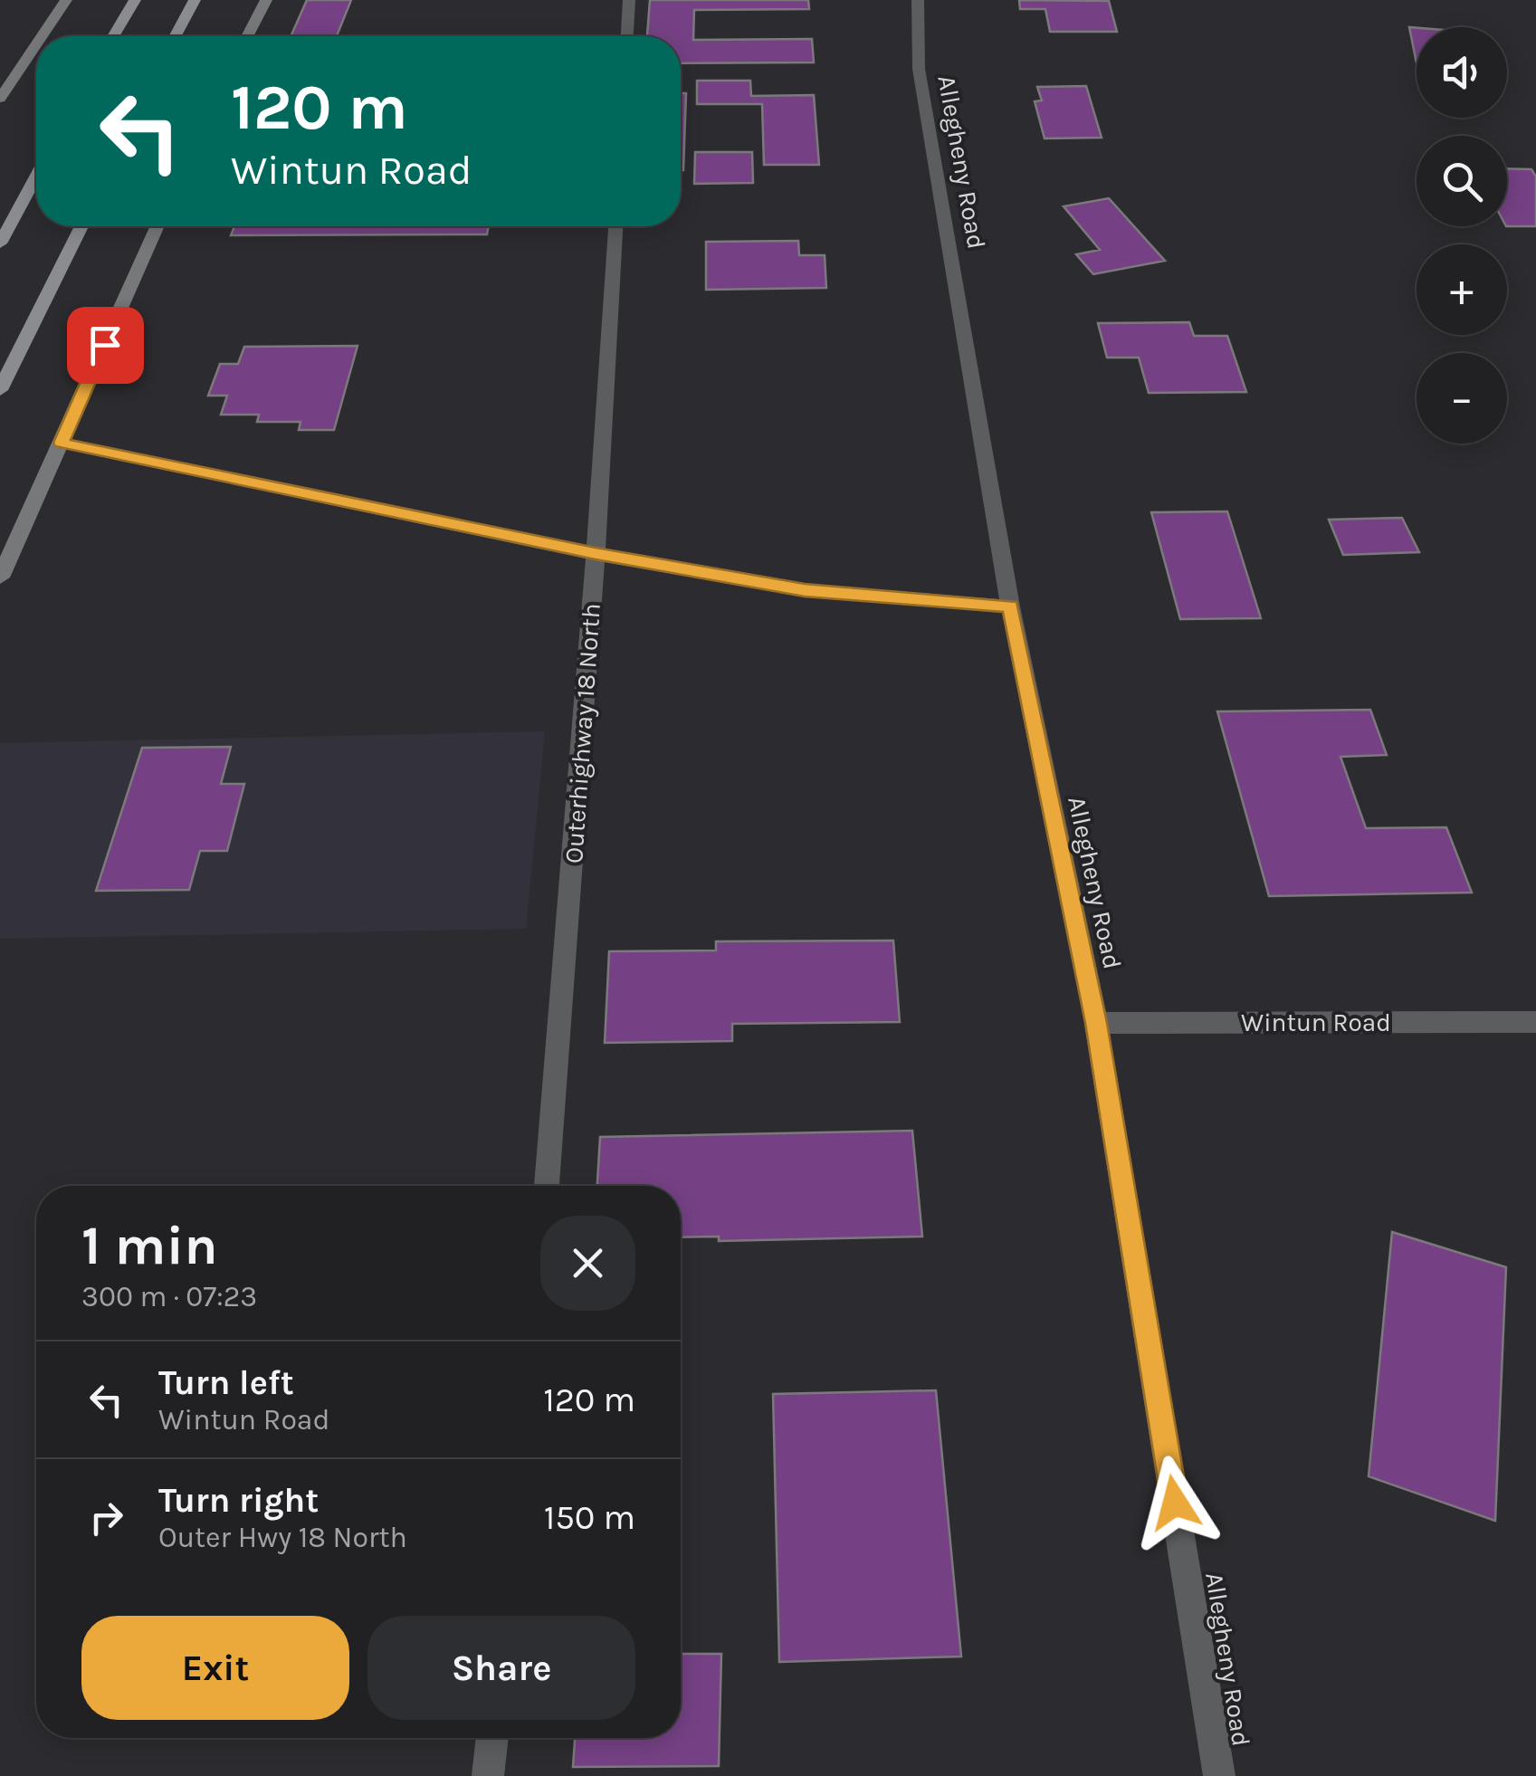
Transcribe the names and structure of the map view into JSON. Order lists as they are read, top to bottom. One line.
{"streets":{"street":["Allegheny Road","Outerhighway 18 North","Wintun Road"]},"crossings":[["Allegheny Road","Wintun Road"]],"page":{"map_buttons":["+","−"],"turn":["120 m","Wintun Road"],"heading":["1 min","300 m · 07:23"],"list":[{"name":"Turn left","note":"Wintun Road","value":"120 m"},{"name":"Turn right","note":"Outer Hwy 18 North","value":"150 m"}],"buttons":["Exit","Share"]}}
